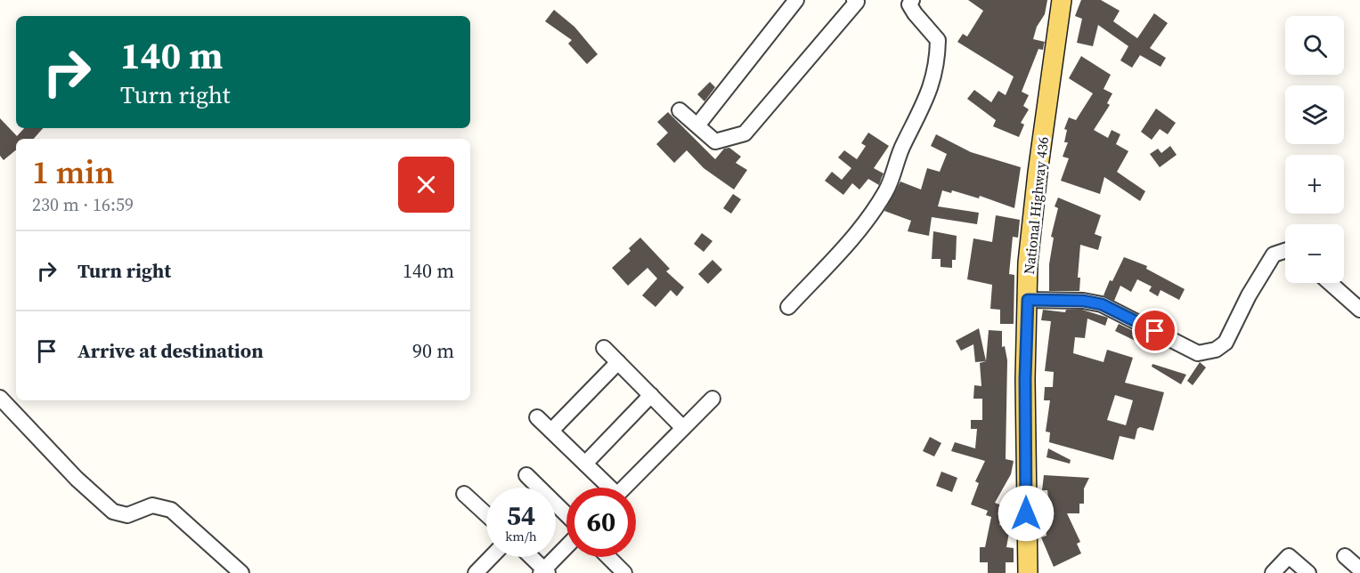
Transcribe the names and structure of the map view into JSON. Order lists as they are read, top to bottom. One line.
{"streets":{"main road":["National Highway 436"]},"page":{"map_buttons":["+","−"],"turn":["140 m","Turn right"],"heading":["1 min","230 m · 16:59"],"list":[{"name":"Turn right","value":"140 m"},{"name":"Arrive at destination","value":"90 m"}],"speed":"54 km/h","limit":"60"}}
